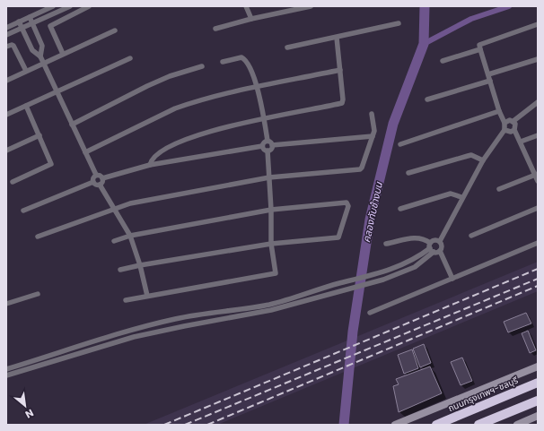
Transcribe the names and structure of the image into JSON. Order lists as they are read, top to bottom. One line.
{"streets":{"highway":["ถนนกรุงเทพฯ-ชลบุรี"]},"water":["คลองทับช้างบน"],"north":"bottom right"}
